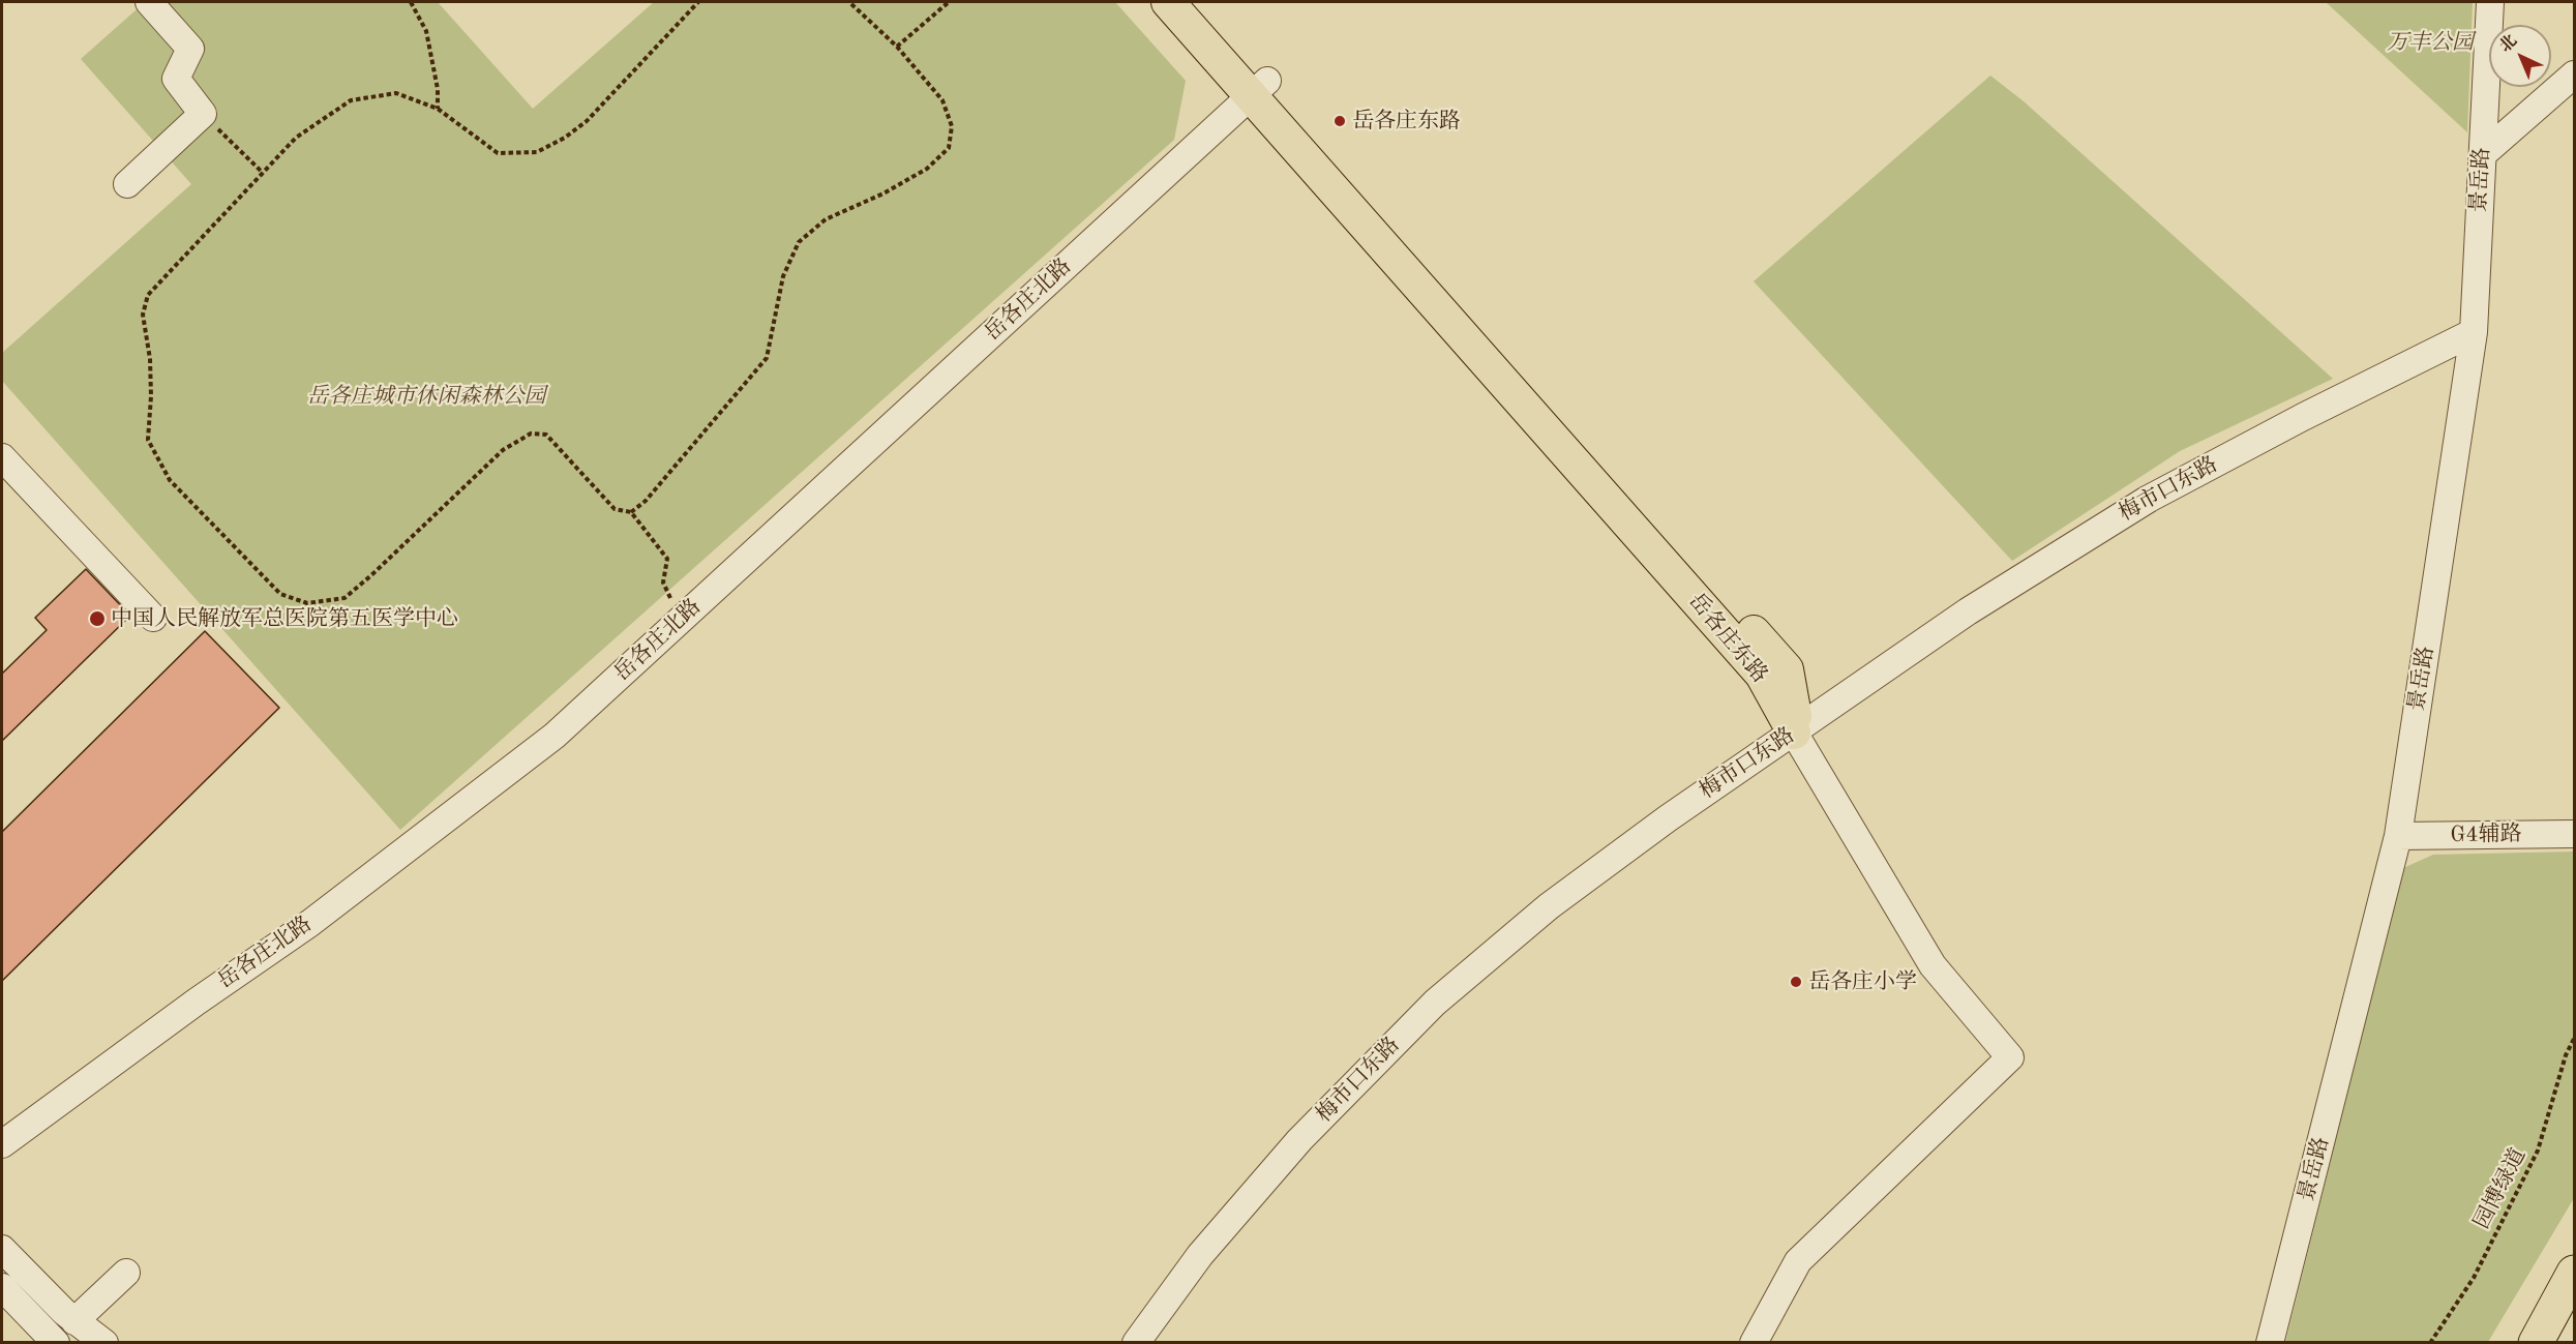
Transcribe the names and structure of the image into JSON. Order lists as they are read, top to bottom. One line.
{"streets":{"main road":["岳各庄东路"],"street":["景岳路","岳各庄北路","梅市口东路","G4辅路"],"path":["园博绿道"]},"crossings":[["景岳路","梅市口东路"],["景岳路","G4辅路"],["岳各庄北路","岳各庄东路"],["梅市口东路","岳各庄东路"]],"parks":["万丰公园","岳各庄城市休闲森林公园"],"places":["岳各庄东路","中国人民解放军总医院第五医学中心","岳各庄小学"],"north":"top left"}
